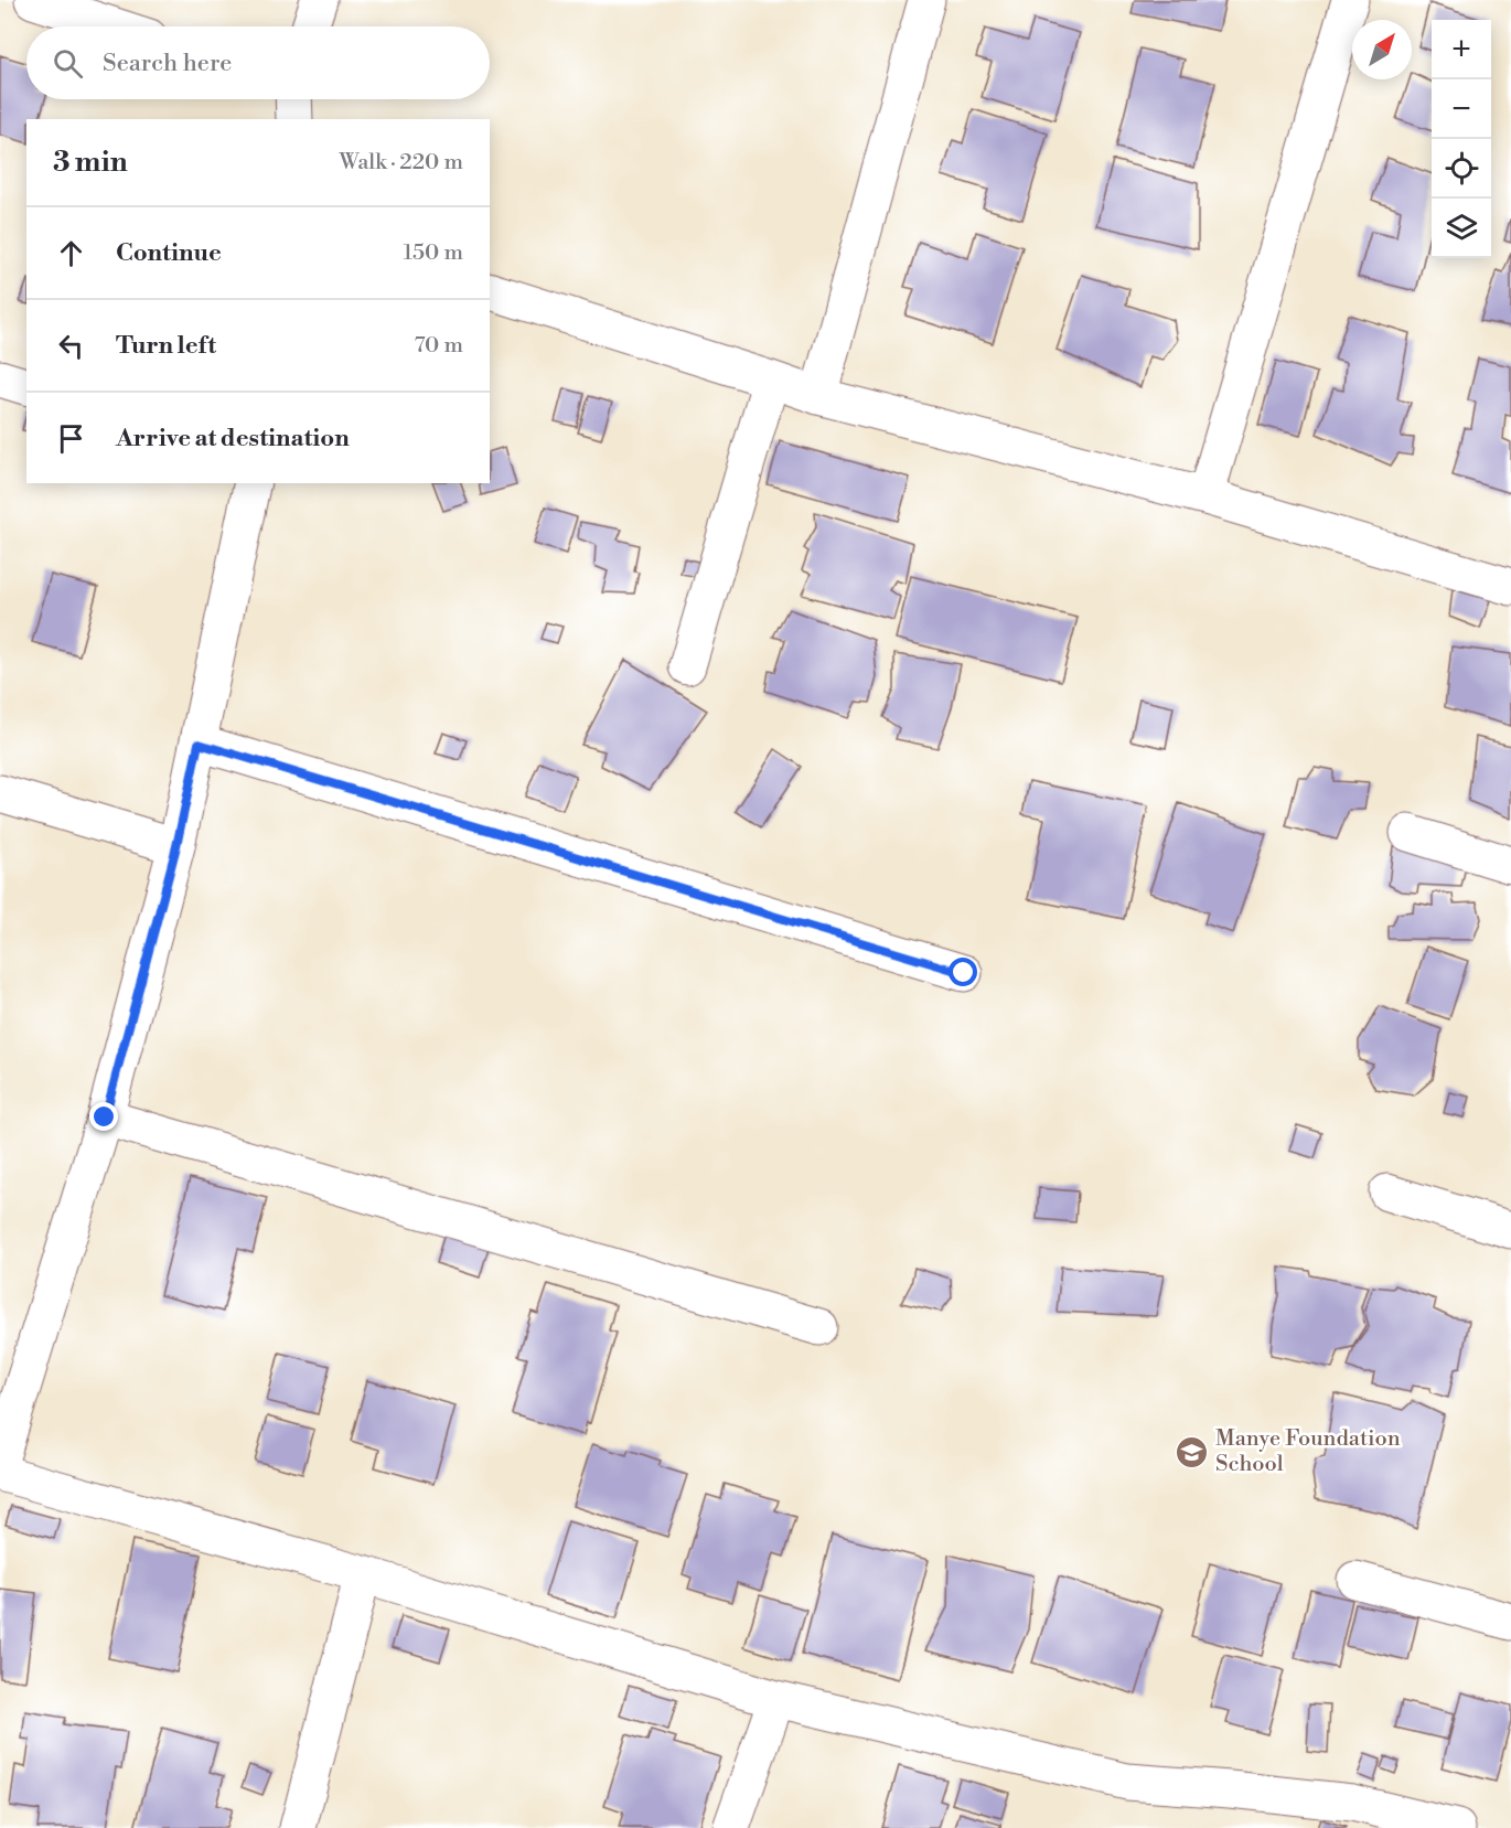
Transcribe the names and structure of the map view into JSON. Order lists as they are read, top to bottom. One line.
{"places":{"school or university":["Manye Foundation School"]},"north":"top right","page":{"map_buttons":["+","−"],"search":"Search here","heading":["3 min","Walk · 220 m"],"list":[["Continue","150 m"],["Turn left","70 m"],"Arrive at destination"]}}
